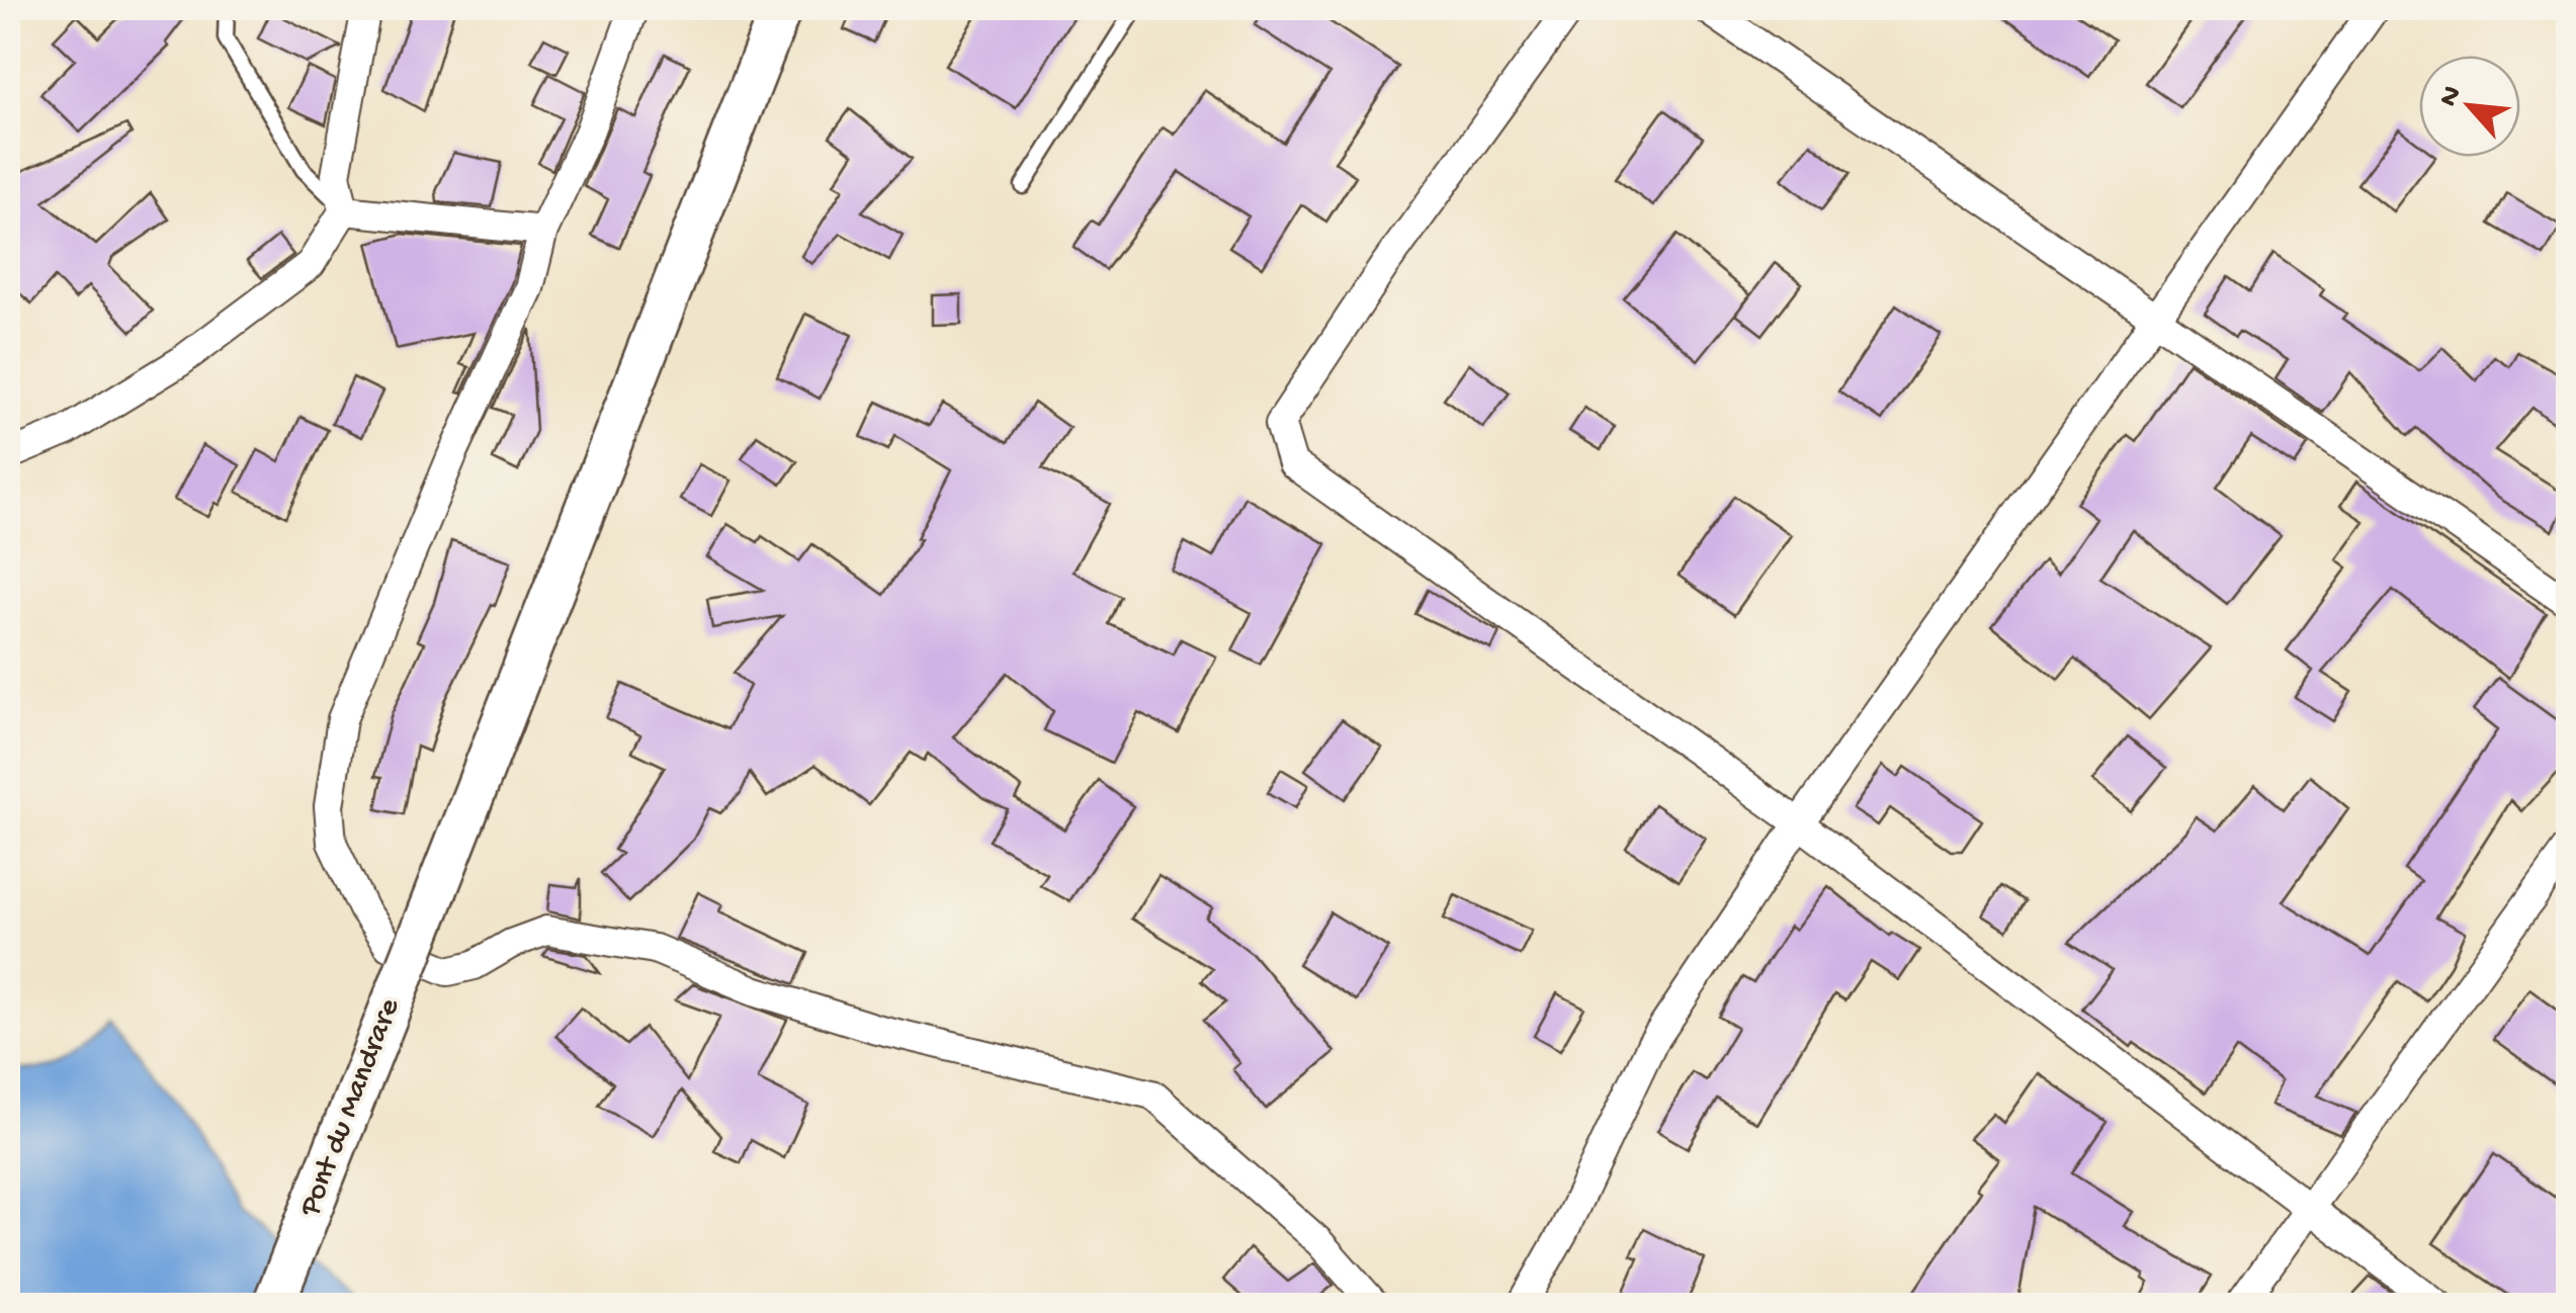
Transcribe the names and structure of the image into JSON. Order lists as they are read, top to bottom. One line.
{"streets":{"main road":["Pont du Mandrare"]},"north":"top left"}
